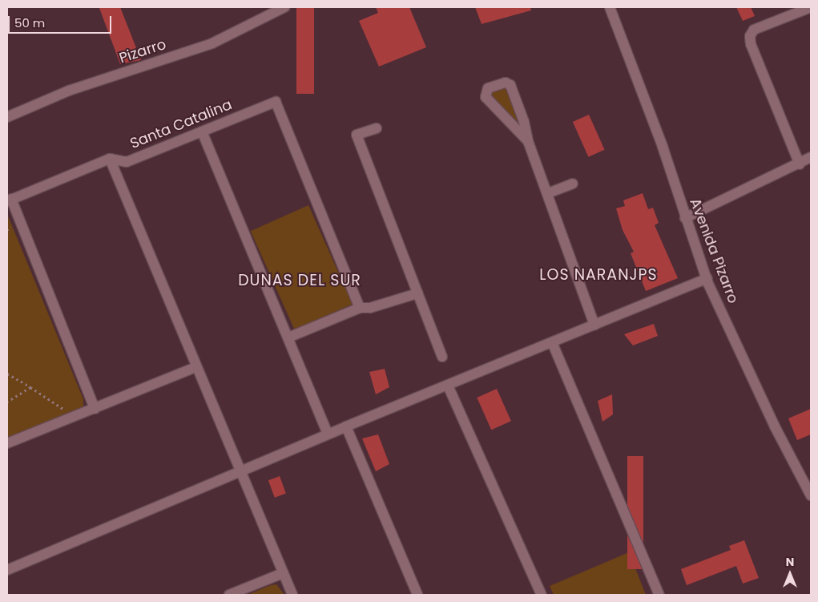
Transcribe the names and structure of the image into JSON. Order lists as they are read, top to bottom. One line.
{"streets":{"street":["Pizarro","Santa Catalina","Avenida Pizarro"]},"districts":["LOS NARANJPS","DUNAS DEL SUR"],"scale_bar":"50 m","north":"top"}
